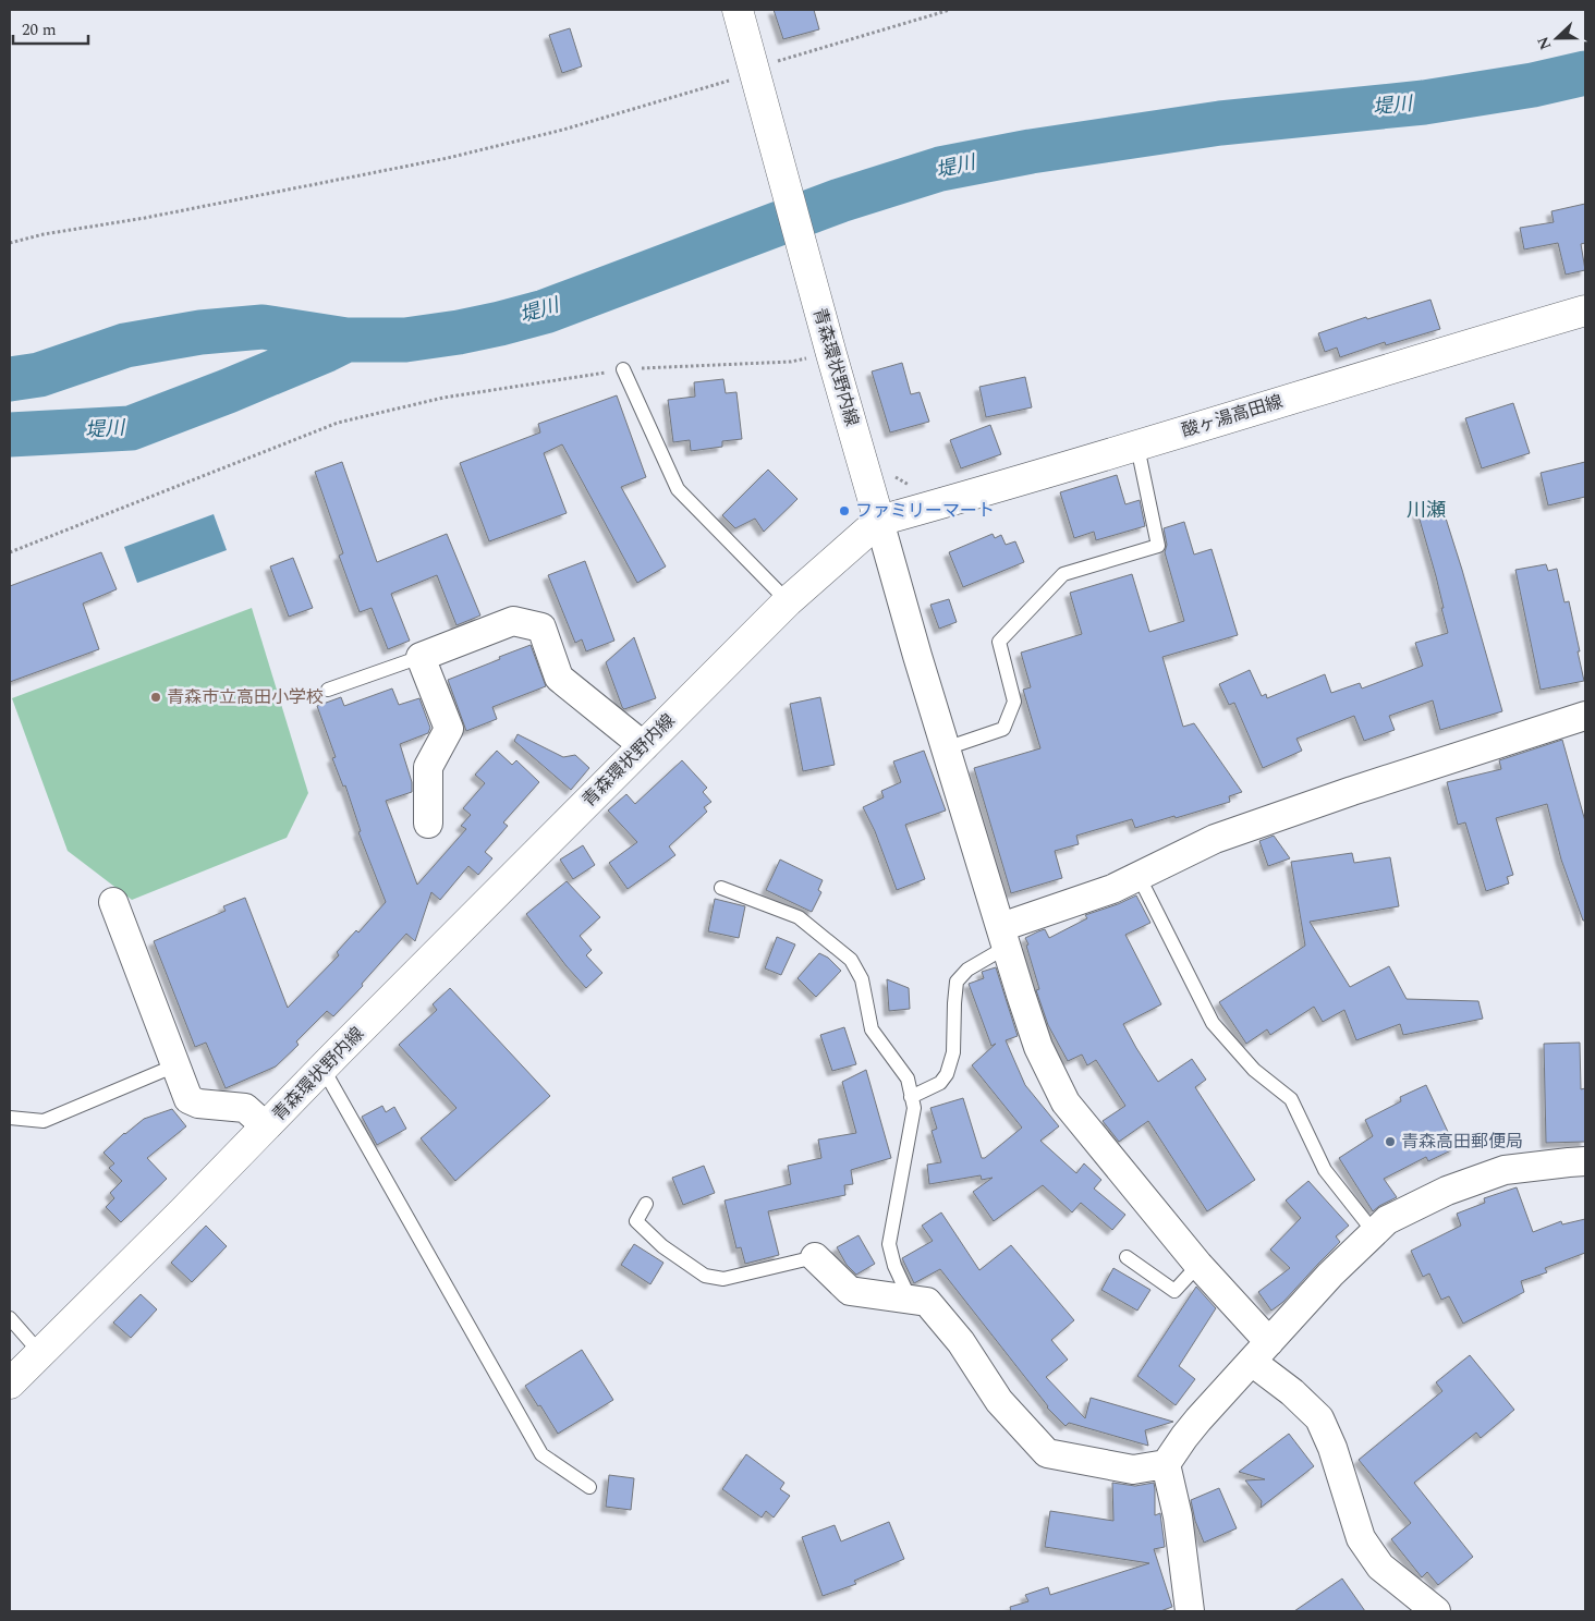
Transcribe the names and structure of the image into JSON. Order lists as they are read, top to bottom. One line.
{"streets":{"main road":["青森環状野内線","酸ヶ湯高田線"]},"crossings":[["青森環状野内線","酸ヶ湯高田線"]],"districts":["川瀬"],"water":["堤川"],"places":["ファミリーマート","青森市立高田小学校","青森高田郵便局"],"scale_bar":"20 m","north":"left"}
